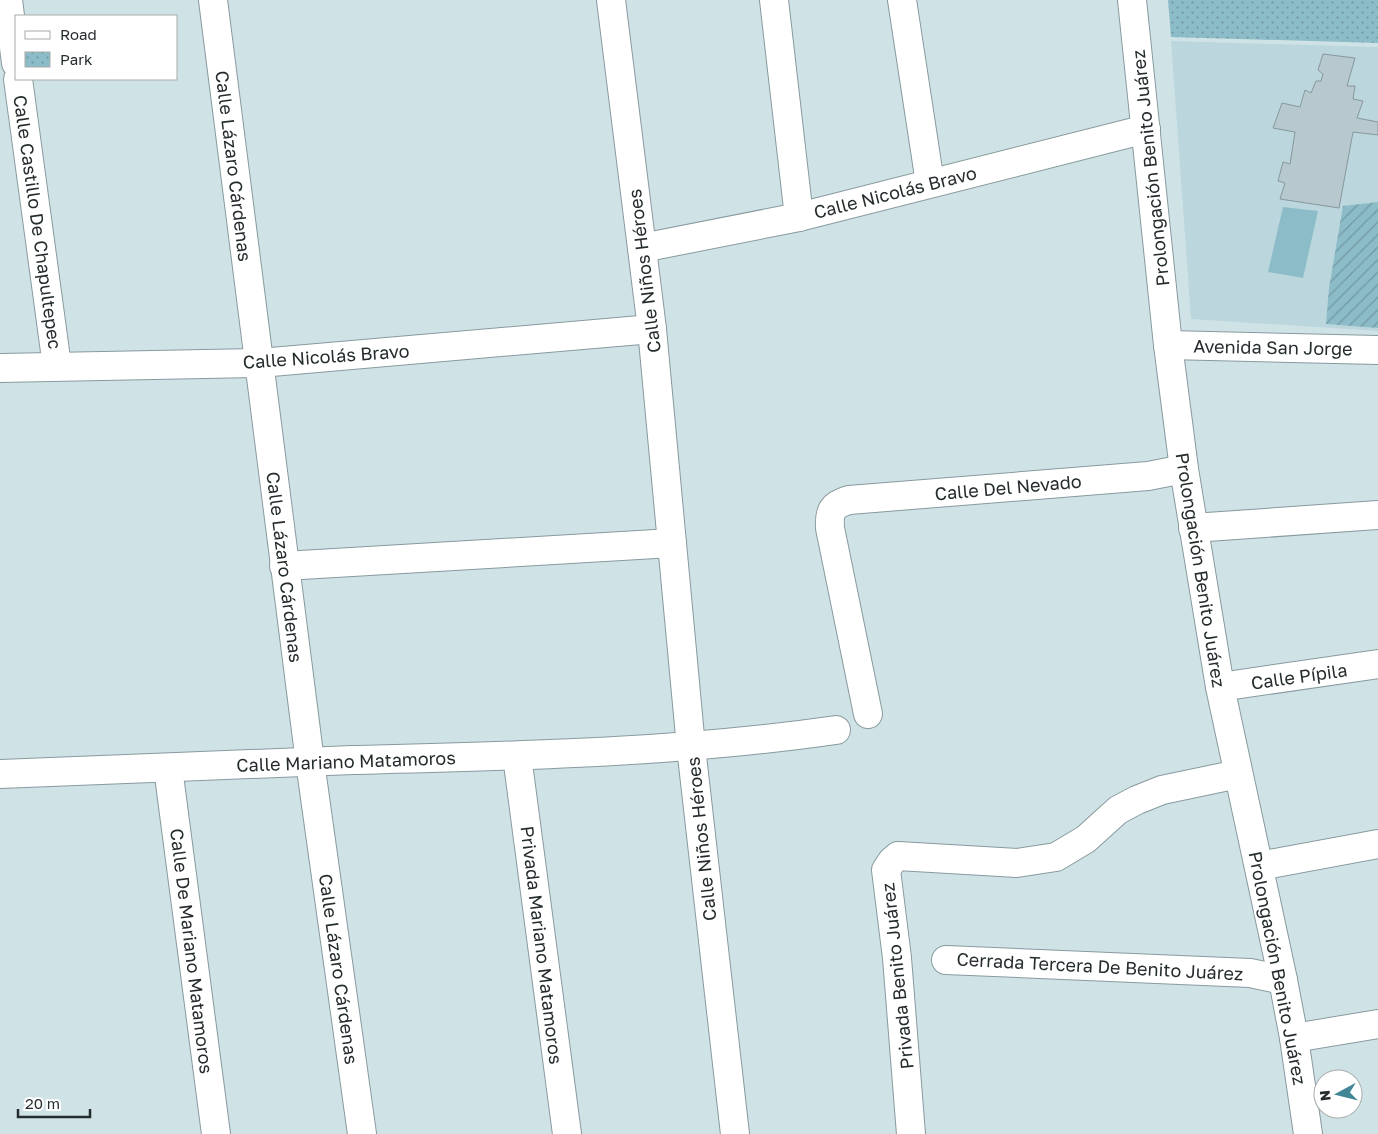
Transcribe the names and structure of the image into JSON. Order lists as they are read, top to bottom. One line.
{"streets":{"street":["Calle Lázaro Cárdenas","Prolongación Benito Juárez","Calle Nicolás Bravo","Calle Castillo De Chapultepec","Calle Niños Héroes","Avenida San Jorge","Calle Del Nevado","Calle Pípila","Calle Mariano Matamoros","Privada Mariano Matamoros","Calle De Mariano Matamoros","Cerrada Tercera De Benito Juárez","Privada Benito Juárez"]},"crossings":[["Calle Lázaro Cárdenas","Calle Nicolás Bravo"],["Calle Lázaro Cárdenas","Calle Mariano Matamoros"],["Prolongación Benito Juárez","Calle Nicolás Bravo"],["Prolongación Benito Juárez","Avenida San Jorge"],["Prolongación Benito Juárez","Calle Del Nevado"],["Prolongación Benito Juárez","Calle Pípila"],["Prolongación Benito Juárez","Cerrada Tercera De Benito Juárez"],["Prolongación Benito Juárez","Privada Benito Juárez"],["Calle Nicolás Bravo","Calle Castillo De Chapultepec"],["Calle Nicolás Bravo","Calle Niños Héroes"],["Calle Niños Héroes","Calle Mariano Matamoros"],["Calle Mariano Matamoros","Privada Mariano Matamoros"],["Calle Mariano Matamoros","Calle De Mariano Matamoros"]],"legend":["Road","Park"],"scale_bar":"20 m","north":"left"}
